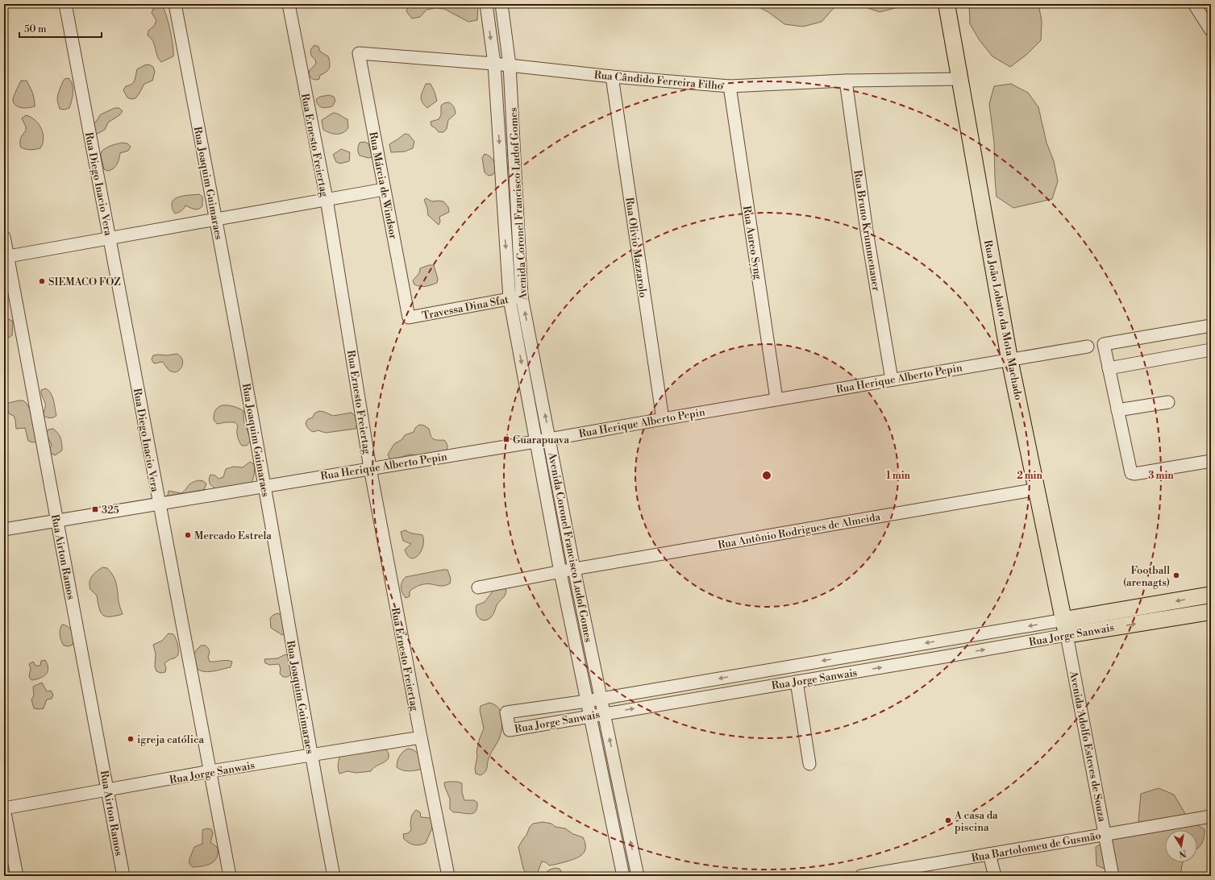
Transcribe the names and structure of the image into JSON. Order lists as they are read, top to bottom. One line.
{"streets":{"main road":["Rua João Lobato da Mota Machado","Rua Jorge Sanwais"],"street":["Rua Cândido Ferreira Filho","Rua Ernesto Freiertag","Rua Joaquim Guimaraes","Rua Diego Inacio Vera","Rua Márcia de Windsor","Avenida Coronel Francisco Ludof Gomes","Rua Bruno Krummenauer","Rua Aureo Syng","Rua Olivio Mazzarolo","Travessa Dina Sfat","Rua Herique Alberto Pepin","Rua Antônio Rodrigues de Almeida","Rua Airton Ramos","Avenida Adolfo Esteves de Souza","Rua Bartolomeu de Gusmão"]},"crossings":[["Rua Cândido Ferreira Filho","Rua Márcia de Windsor"],["Rua Cândido Ferreira Filho","Avenida Coronel Francisco Ludof Gomes"],["Rua Cândido Ferreira Filho","Rua Bruno Krummenauer"],["Rua Cândido Ferreira Filho","Rua Aureo Syng"],["Rua Cândido Ferreira Filho","Rua Olivio Mazzarolo"],["Rua Cândido Ferreira Filho","Rua João Lobato da Mota Machado"],["Rua Ernesto Freiertag","Rua Herique Alberto Pepin"],["Rua Ernesto Freiertag","Rua Jorge Sanwais"],["Rua Joaquim Guimaraes","Rua Herique Alberto Pepin"],["Rua Joaquim Guimaraes","Rua Jorge Sanwais"],["Rua Diego Inacio Vera","Rua Herique Alberto Pepin"],["Rua Diego Inacio Vera","Rua Jorge Sanwais"],["Rua Márcia de Windsor","Travessa Dina Sfat"],["Avenida Coronel Francisco Ludof Gomes","Travessa Dina Sfat"],["Avenida Coronel Francisco Ludof Gomes","Rua Herique Alberto Pepin"],["Avenida Coronel Francisco Ludof Gomes","Rua Antônio Rodrigues de Almeida"],["Avenida Coronel Francisco Ludof Gomes","Rua Jorge Sanwais"],["Rua Bruno Krummenauer","Rua Herique Alberto Pepin"],["Rua Aureo Syng","Rua Herique Alberto Pepin"],["Rua Olivio Mazzarolo","Rua Herique Alberto Pepin"],["Rua João Lobato da Mota Machado","Rua Herique Alberto Pepin"],["Rua João Lobato da Mota Machado","Rua Antônio Rodrigues de Almeida"],["Rua João Lobato da Mota Machado","Rua Jorge Sanwais"],["Rua João Lobato da Mota Machado","Avenida Adolfo Esteves de Souza"],["Rua Herique Alberto Pepin","Rua Airton Ramos"],["Rua Airton Ramos","Rua Jorge Sanwais"],["Rua Jorge Sanwais","Avenida Adolfo Esteves de Souza"],["Avenida Adolfo Esteves de Souza","Rua Bartolomeu de Gusmão"]],"places":{"other":["SIEMACO FOZ","Mercado Estrela","Football (arenagts)","igreja católica","A casa da piscina"],"transit":["Guarapuava","325"]},"scale_bar":"50 m","north":"bottom","rings":["1 min","2 min","3 min"]}
